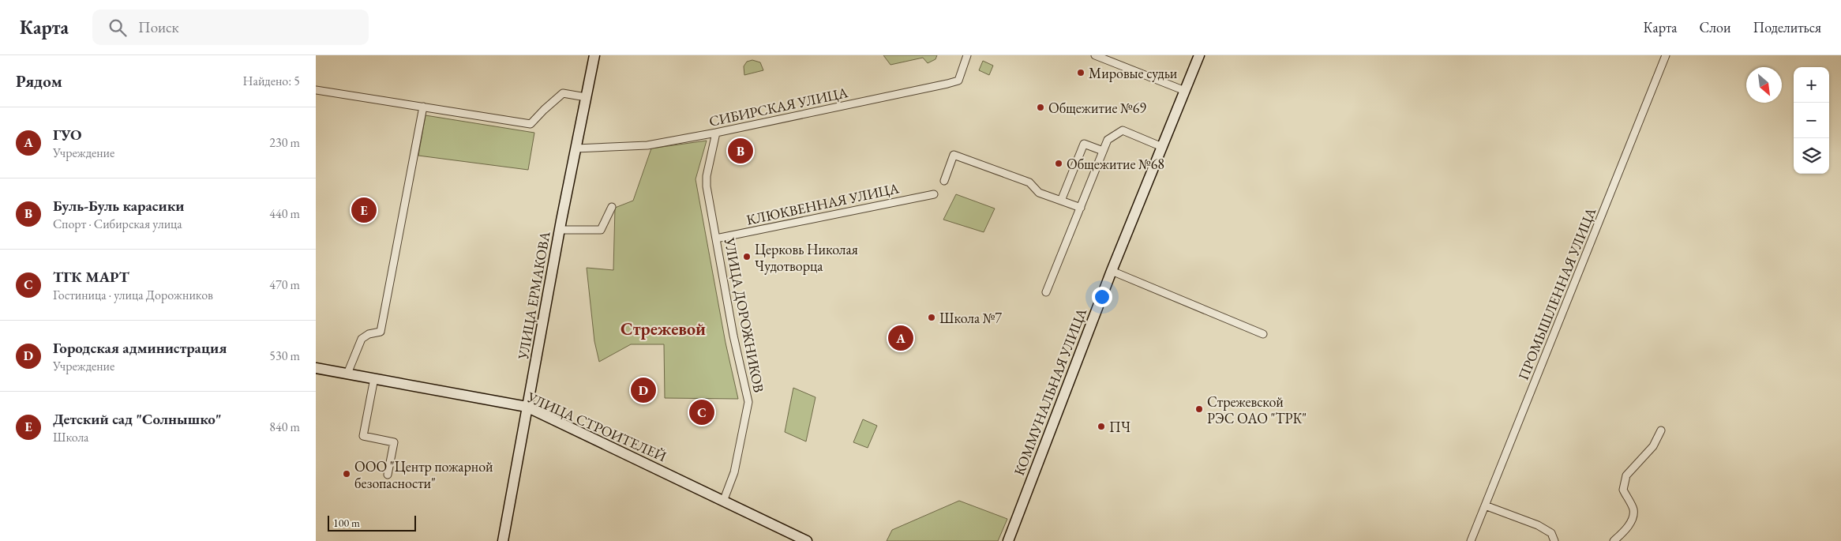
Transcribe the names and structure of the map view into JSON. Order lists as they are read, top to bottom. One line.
{"streets":{"main road":["УЛИЦА ЕРМАКОВА","КОММУНАЛЬНАЯ УЛИЦА","УЛИЦА СТРОИТЕЛЕЙ"],"street":["СИБИРСКАЯ УЛИЦА","КЛЮКВЕННАЯ УЛИЦА","ПРОМЫШЛЕННАЯ УЛИЦА","УЛИЦА ДОРОЖНИКОВ"]},"crossings":[["СИБИРСКАЯ УЛИЦА","УЛИЦА ЕРМАКОВА"],["СИБИРСКАЯ УЛИЦА","УЛИЦА ДОРОЖНИКОВ"],["КЛЮКВЕННАЯ УЛИЦА","УЛИЦА ДОРОЖНИКОВ"],["УЛИЦА ЕРМАКОВА","УЛИЦА СТРОИТЕЛЕЙ"],["УЛИЦА ДОРОЖНИКОВ","УЛИЦА СТРОИТЕЛЕЙ"]],"districts":["Стрежевой"],"places":["Мировые судьи","Общежитие №69","Общежитие №68","Церковь Николая Чудотворца","Школа №7","Стрежевской РЭС ОАО \"ТРК\"","ПЧ","ООО \"Центр пожарной безопасности\""],"scale_bar":"100 m","north":"bottom right","page":{"header":"Карта","search":"Поиск","nav":["Карта","Слои","Поделиться"],"heading":["Рядом","Найдено: 5"],"map_buttons":["+","−"],"list":[{"mark":"A","name":"ГУО","note":"Учреждение","value":"230 m"},{"mark":"B","name":"Буль-Буль карасики","note":"Спорт · Сибирская улица","value":"440 m"},{"mark":"C","name":"ТГК МАРТ","note":"Гостиница · улица Дорожников","value":"470 m"},{"mark":"D","name":"Городская администрация","note":"Учреждение","value":"530 m"},{"mark":"E","name":"Детский сад \"Солнышко\"","note":"Школа","value":"840 m"}],"pins":["B","E","A","D","C"],"scale":"100 m"}}
